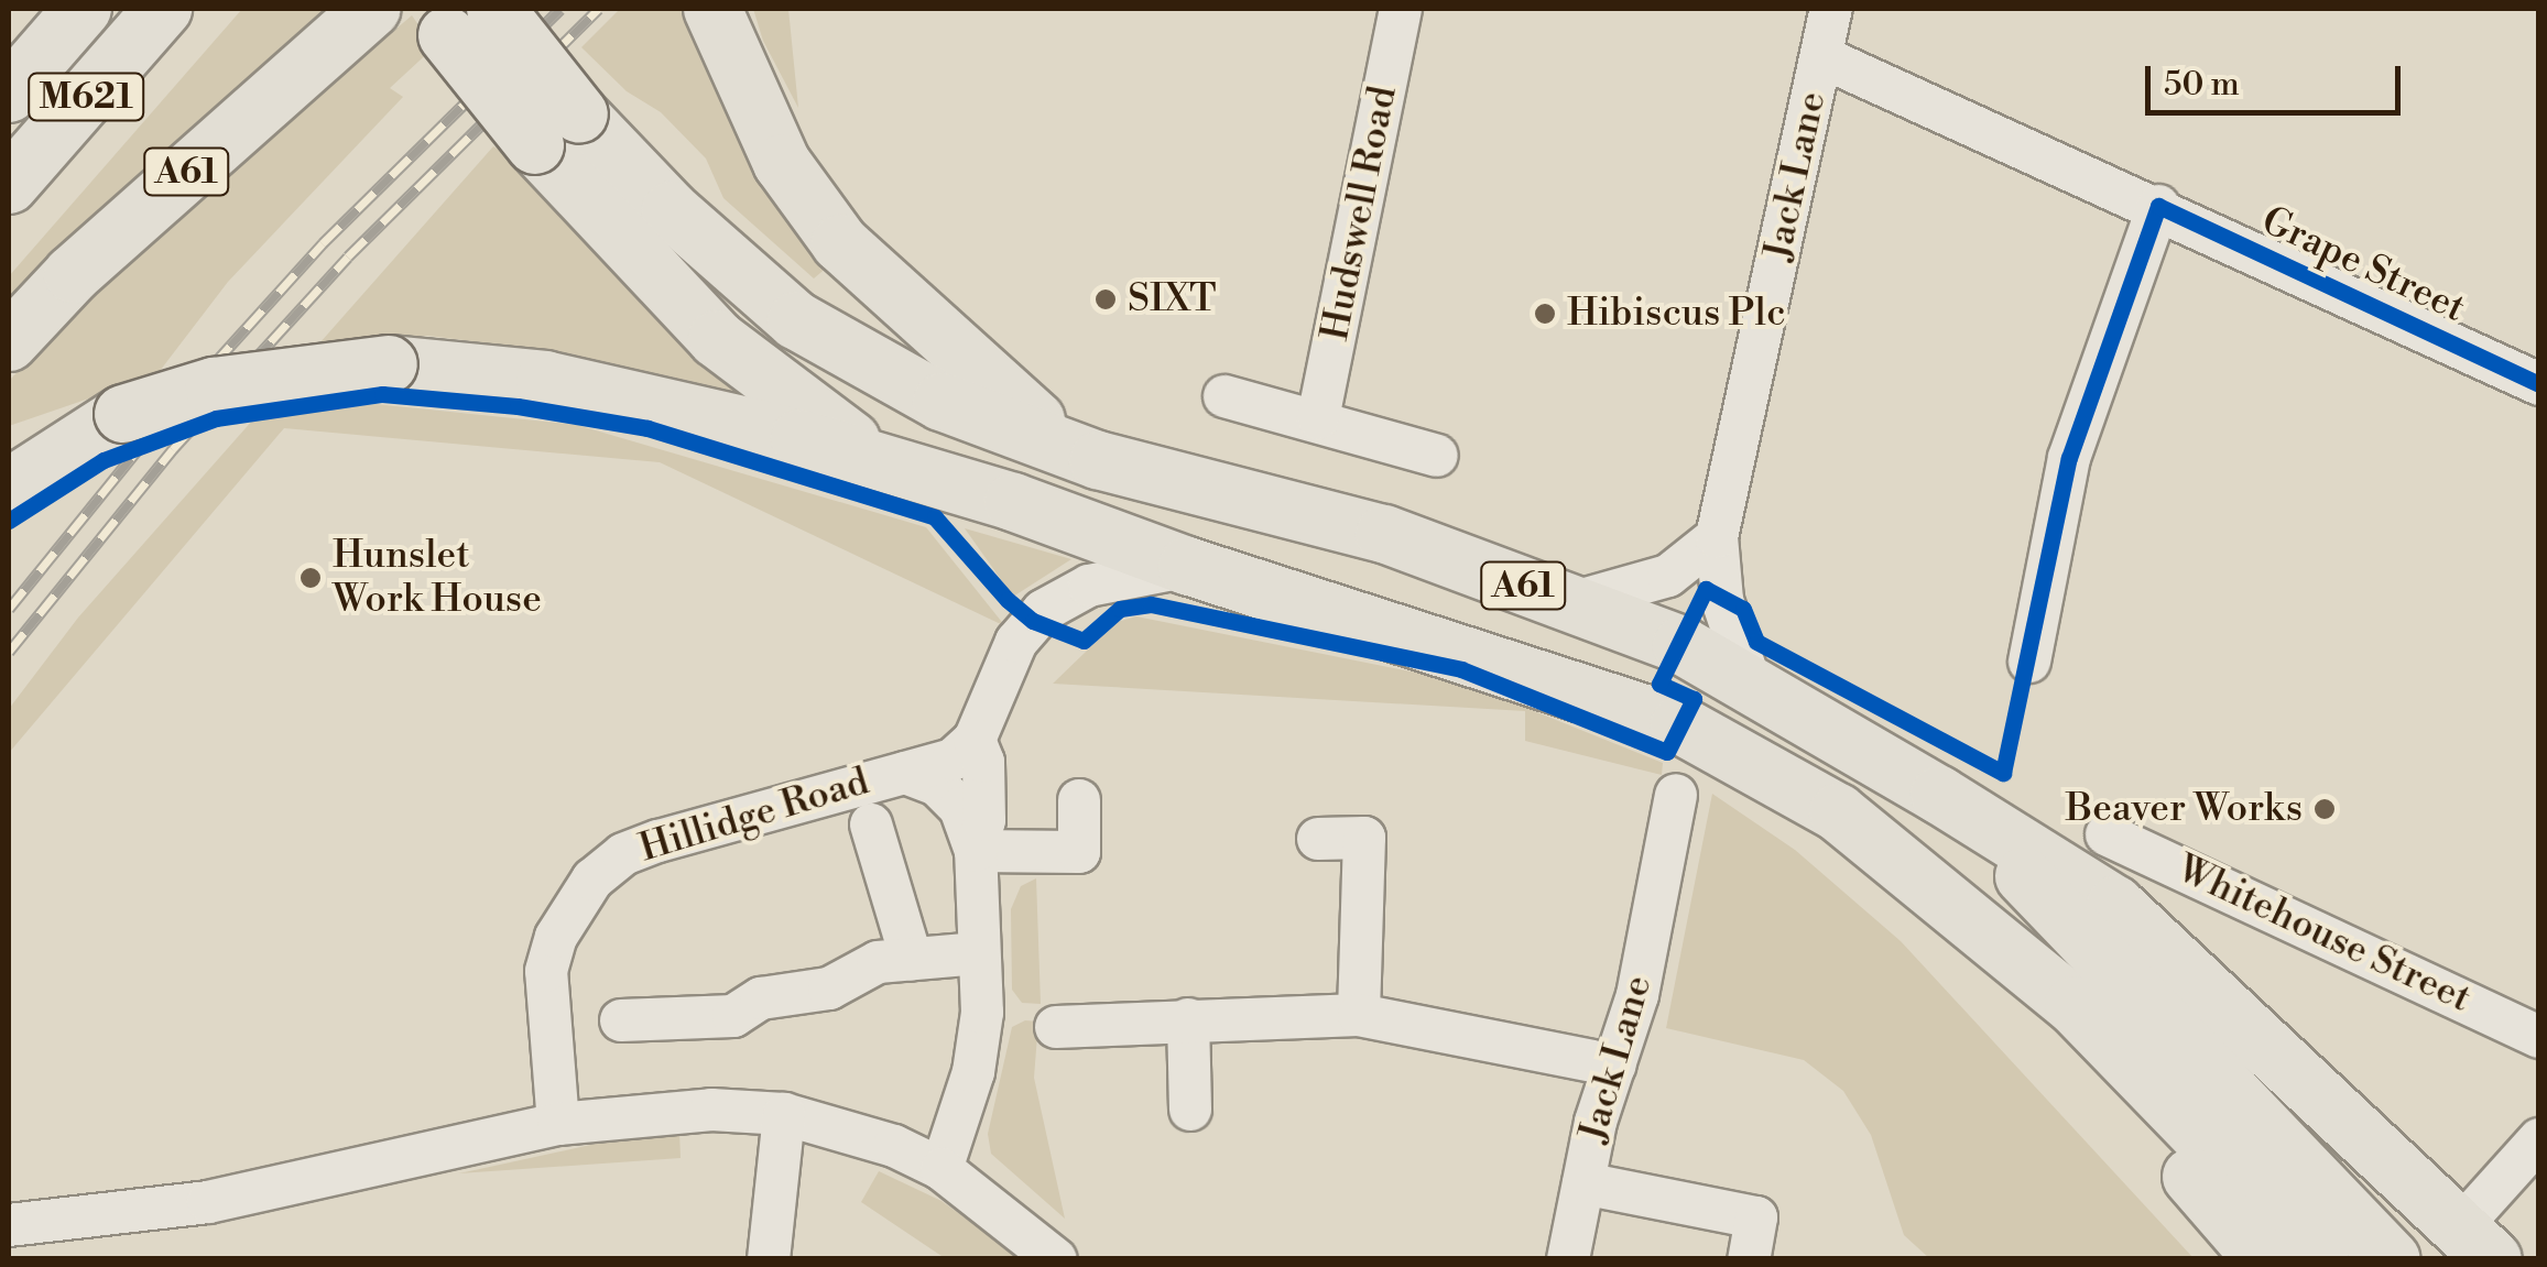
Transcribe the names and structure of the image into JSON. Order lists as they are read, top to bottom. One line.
{"streets":{"highway":["M621","A61"],"street":["Jack Lane","Hudswell Road","Grape Street","Hillidge Road","Whitehouse Street"]},"crossings":[["A61","Jack Lane"],["Jack Lane","Grape Street"]],"places":["SIXT","Hibiscus Plc","Hunslet Work House","Beaver Works"],"scale_bar":"50 m"}
